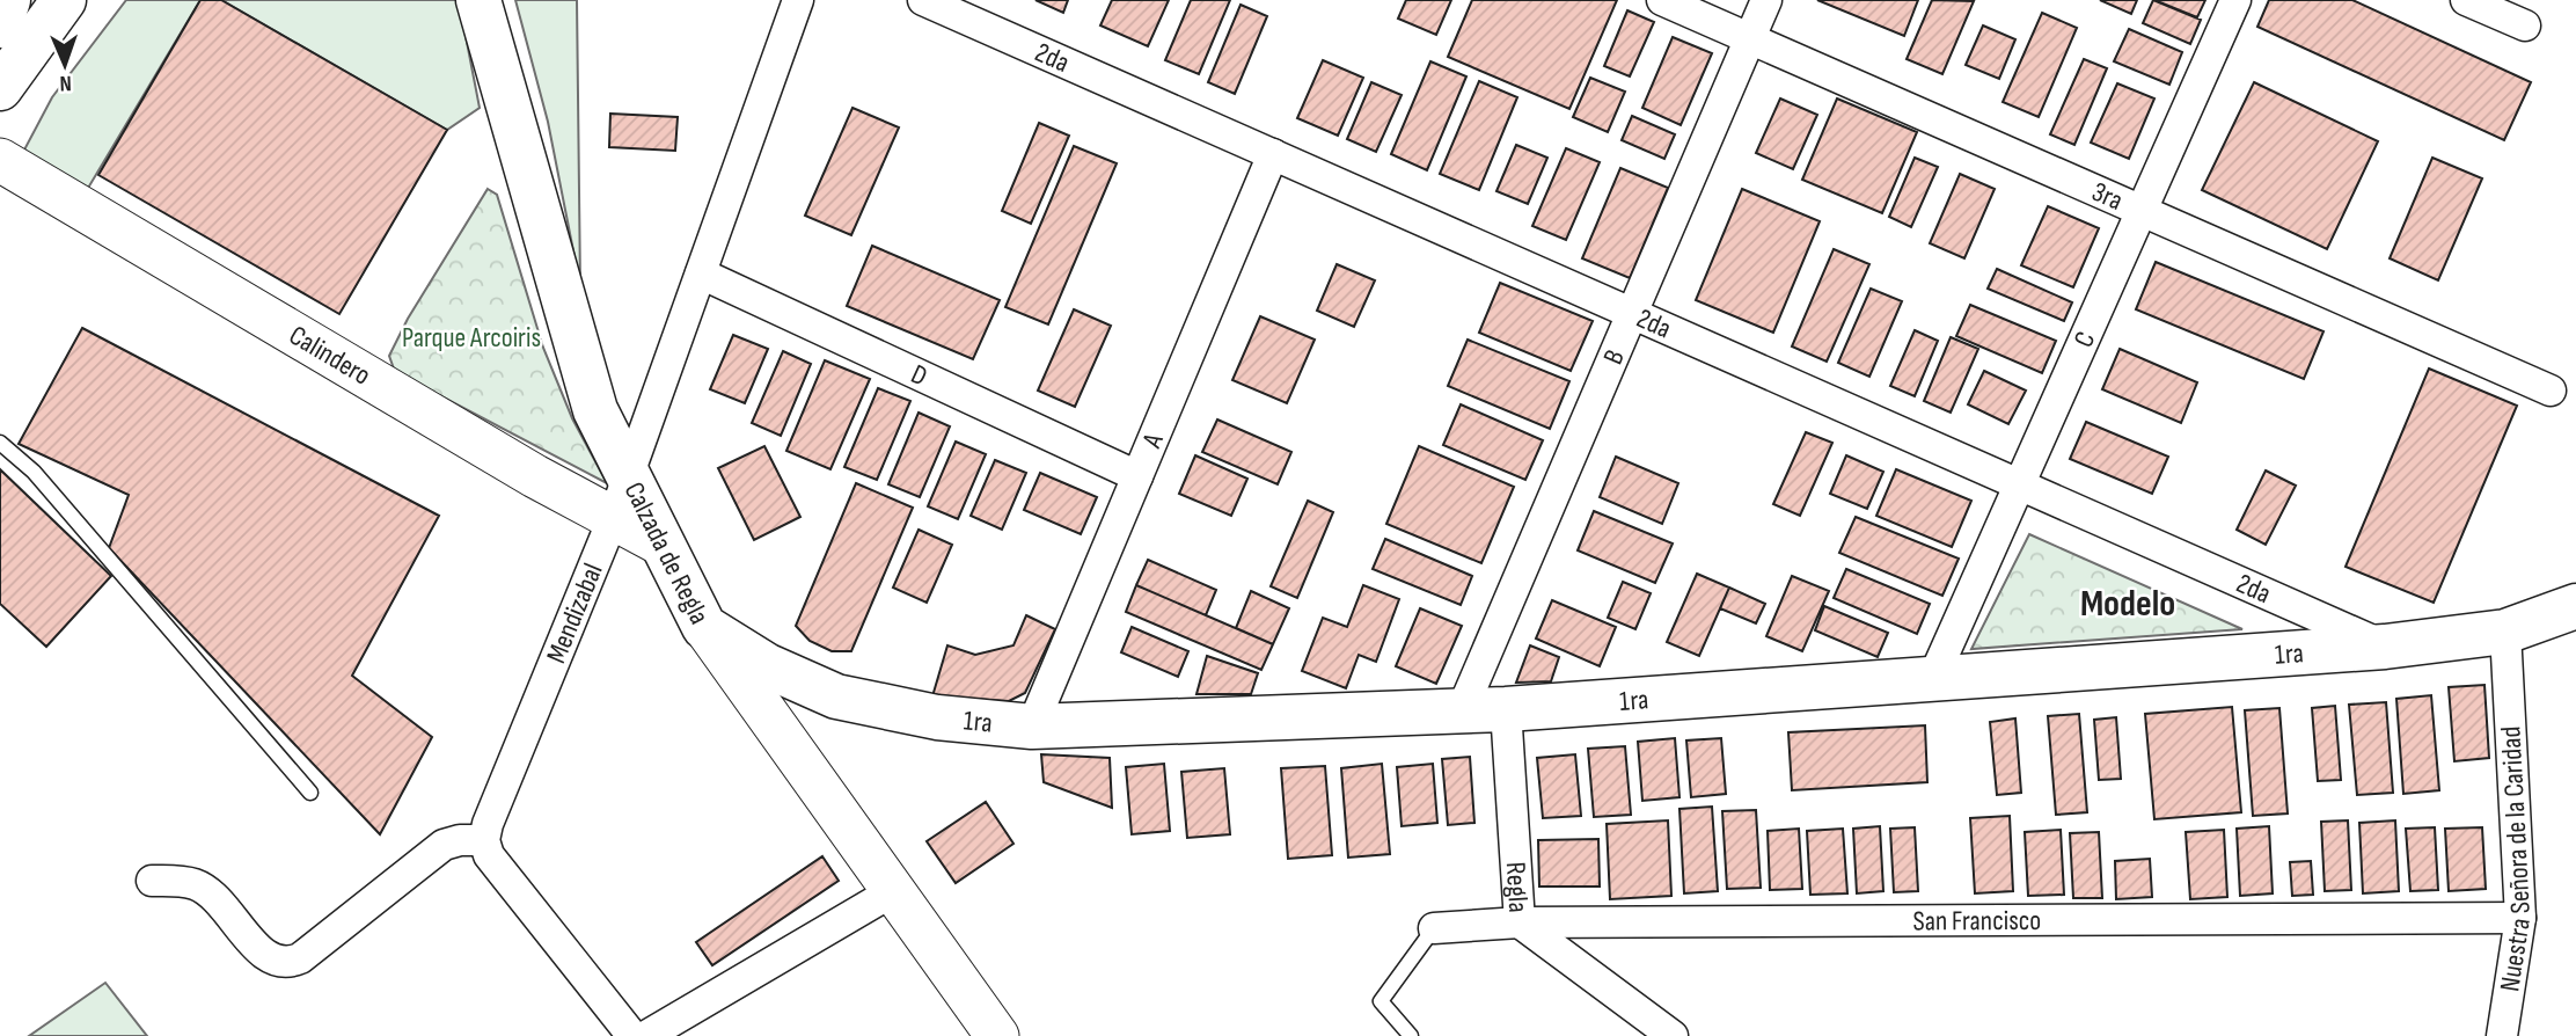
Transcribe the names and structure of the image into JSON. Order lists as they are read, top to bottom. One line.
{"streets":{"main road":["Calindero","Calzada de Regla","1ra"],"street":["2da","3ra","C","B","D","A","Mendizabal","Nuestra Señora de la Caridad","Regla","San Francisco"]},"crossings":[["2da","C"],["2da","B"],["2da","A"],["2da","1ra"],["3ra","C"],["3ra","B"],["C","1ra"],["Calindero","Calzada de Regla"],["Calindero","Mendizabal"],["B","1ra"],["D","A"],["D","Mendizabal"],["A","1ra"],["Calzada de Regla","Mendizabal"],["Calzada de Regla","1ra"],["1ra","Nuestra Señora de la Caridad"],["1ra","Regla"],["Nuestra Señora de la Caridad","San Francisco"],["Regla","San Francisco"]],"districts":["Modelo"],"parks":["Parque Arcoiris"],"north":"bottom"}
